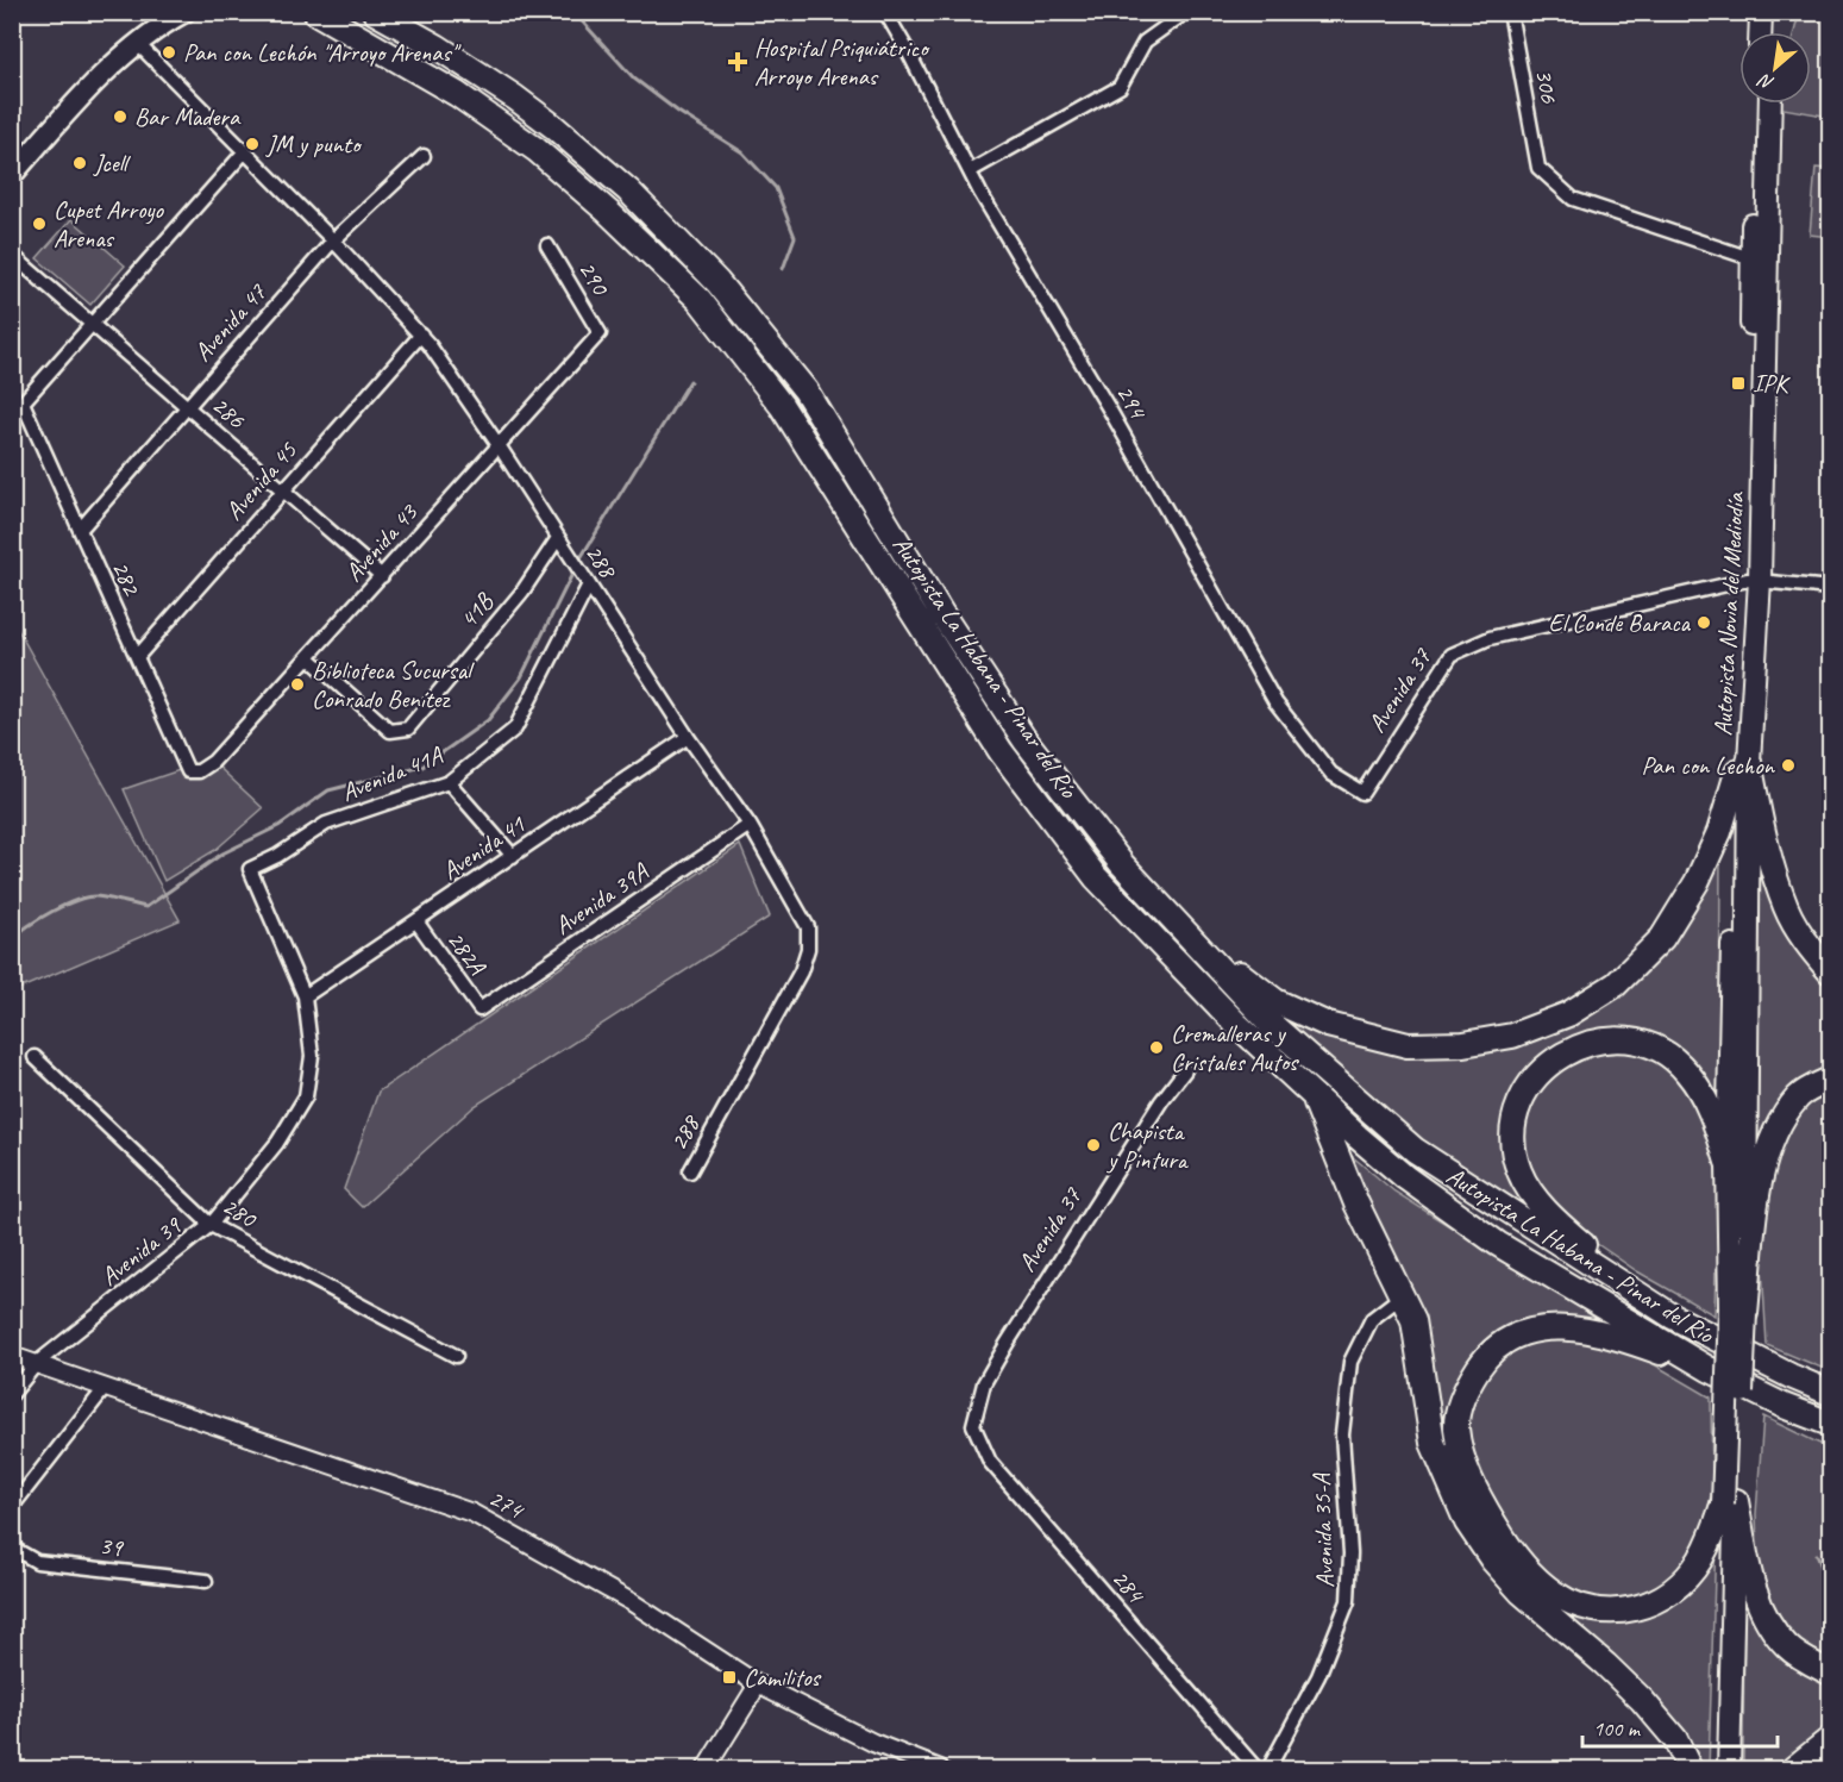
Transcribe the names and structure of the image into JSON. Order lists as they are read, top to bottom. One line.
{"streets":{"highway":["Autopista Novia del Mediodía","Autopista La Habana - Pinar del Río"],"street":["306","290","Avenida 47","294","286","Avenida 45","Avenida 43","288","282","41B","Avenida 37","Avenida 41A","Avenida 41","Avenida 39A","282A","280","Avenida 39","274","Avenida 35-A","39","284"]},"crossings":[["306","Autopista Novia del Mediodía"],["290","Avenida 43"],["Avenida 47","286"],["Avenida 47","288"],["Avenida 47","282"],["294","Avenida 37"],["286","Avenida 45"],["286","Avenida 43"],["286","282"],["Avenida 45","288"],["Avenida 45","282"],["Avenida 43","288"],["Avenida 43","282"],["Avenida 43","41B"],["288","41B"],["288","Avenida 41A"],["288","Avenida 41"],["288","Avenida 39A"],["Autopista Novia del Mediodía","Avenida 37"],["Avenida 37","284"],["Avenida 41A","Avenida 41"],["Avenida 41A","Avenida 39"],["Avenida 41","282A"],["Avenida 41","Avenida 39"],["Avenida 39A","282A"],["280","Avenida 39"],["Avenida 39","274"]],"places":{"other":["Pan con Lechón \"Arroyo Arenas\"","Bar Madera","JM y punto","Jcell","Cupet Arroyo Arenas","El Conde Baraca","Biblioteca Sucursal Conrado Benítez","Pan con Lechon","Cremalleras y Cristales Autos","Chapista y Pintura"],"health":["Hospital Psiquiátrico Arroyo Arenas"],"transit":["IPK","Camilitos"]},"scale_bar":"100 m","north":"bottom left"}
